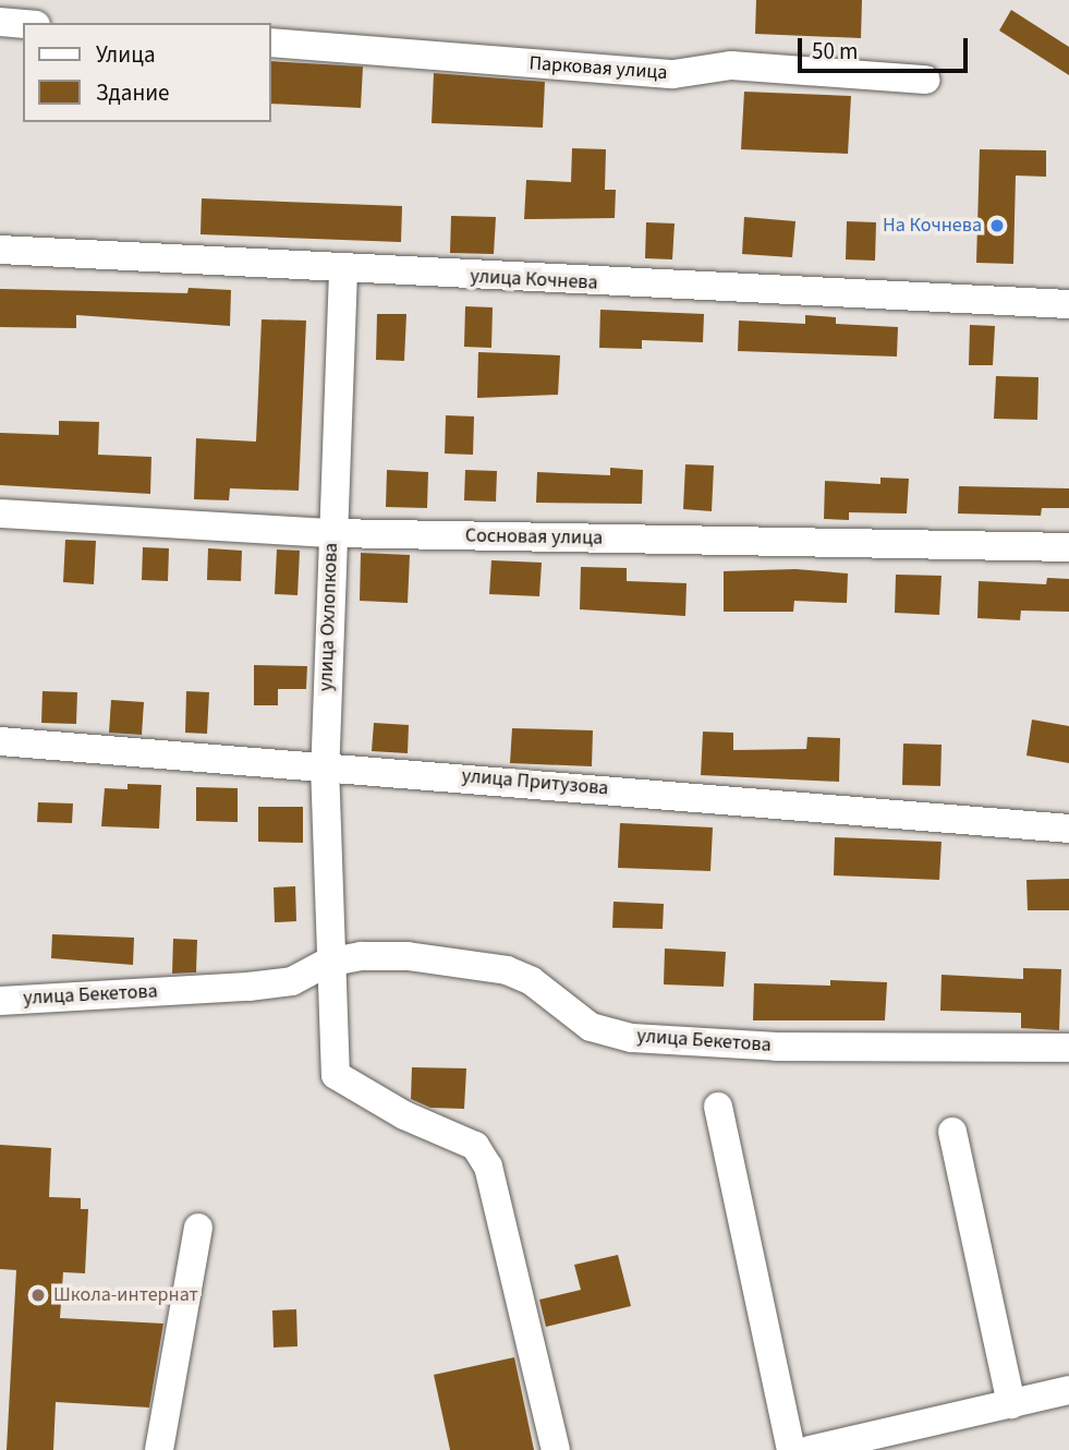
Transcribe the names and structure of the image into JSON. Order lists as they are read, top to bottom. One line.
{"streets":{"street":["Парковая улица","улица Кочнева","Сосновая улица","улица Охлопкова","улица Притузова","улица Бекетова"]},"crossings":[["улица Кочнева","улица Охлопкова"],["Сосновая улица","улица Охлопкова"],["улица Охлопкова","улица Притузова"],["улица Охлопкова","улица Бекетова"]],"places":["На Кочнева","Школа-интернат"],"legend":["Улица","Здание"],"scale_bar":"50 m"}
